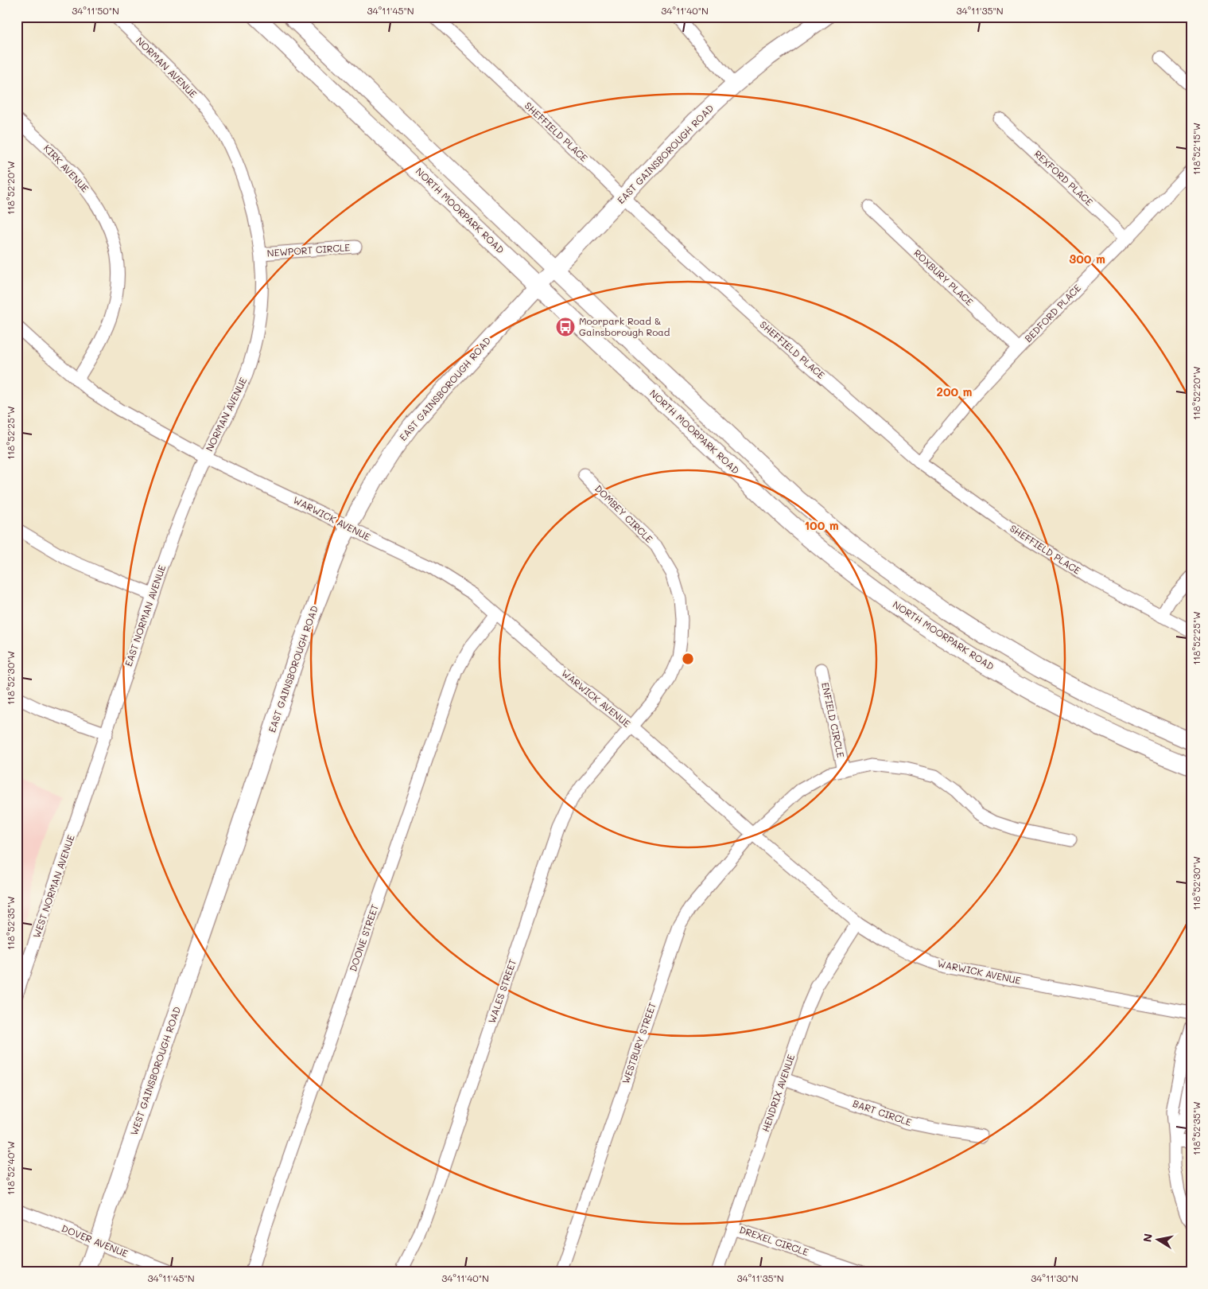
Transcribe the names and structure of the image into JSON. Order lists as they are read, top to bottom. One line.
{"streets":{"main road":["EAST GAINSBOROUGH ROAD","NORTH MOORPARK ROAD","WEST GAINSBOROUGH ROAD"],"street":["NORMAN AVENUE","SHEFFIELD PLACE","KIRK AVENUE","REXFORD PLACE","NEWPORT CIRCLE","ROXBURY PLACE","BEDFORD PLACE","DOMBEY CIRCLE","WARWICK AVENUE","EAST NORMAN AVENUE","ENFIELD CIRCLE","WEST NORMAN AVENUE","DOONE STREET","WALES STREET","WESTBURY STREET","HENDRIX AVENUE","BART CIRCLE","DOVER AVENUE","DREXEL CIRCLE"]},"crossings":[["NORMAN AVENUE","NEWPORT CIRCLE"],["NORMAN AVENUE","WARWICK AVENUE"],["NORMAN AVENUE","EAST NORMAN AVENUE"],["SHEFFIELD PLACE","EAST GAINSBOROUGH ROAD"],["SHEFFIELD PLACE","BEDFORD PLACE"],["EAST GAINSBOROUGH ROAD","NORTH MOORPARK ROAD"],["EAST GAINSBOROUGH ROAD","WARWICK AVENUE"],["EAST GAINSBOROUGH ROAD","WEST GAINSBOROUGH ROAD"],["KIRK AVENUE","WARWICK AVENUE"],["REXFORD PLACE","BEDFORD PLACE"],["ROXBURY PLACE","BEDFORD PLACE"],["DOMBEY CIRCLE","WARWICK AVENUE"],["DOMBEY CIRCLE","WALES STREET"],["WARWICK AVENUE","EAST NORMAN AVENUE"],["WARWICK AVENUE","DOONE STREET"],["WARWICK AVENUE","WALES STREET"],["WARWICK AVENUE","WESTBURY STREET"],["WARWICK AVENUE","HENDRIX AVENUE"],["EAST NORMAN AVENUE","WEST NORMAN AVENUE"],["ENFIELD CIRCLE","WESTBURY STREET"],["WEST GAINSBOROUGH ROAD","DOVER AVENUE"],["HENDRIX AVENUE","BART CIRCLE"],["HENDRIX AVENUE","DREXEL CIRCLE"]],"places":{"bus stop":["Moorpark Road & Gainsborough Road"]},"north":"left","coordinates":["34°11'50\"N","34°11'45\"N","34°11'40\"N","34°11'35\"N","118°52'15\"W","118°52'20\"W","118°52'25\"W","118°52'30\"W","118°52'35\"W","118°52'40\"W","34°11'30\"N"],"rings":["300 m","200 m","100 m"]}
